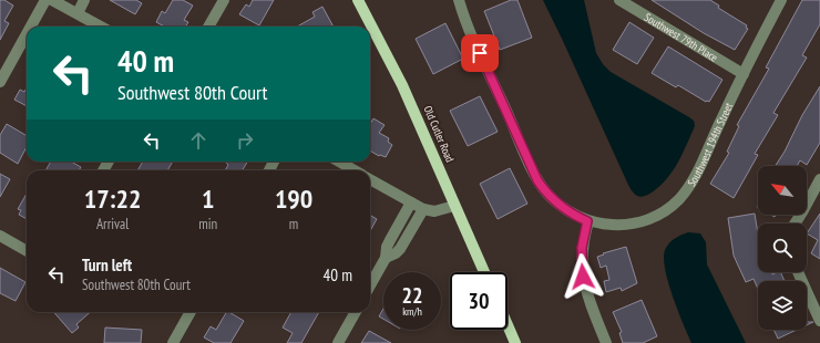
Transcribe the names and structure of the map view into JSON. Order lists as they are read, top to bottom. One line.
{"streets":{"main road":["Old Cutler Road"],"street":["Southwest 79th Place","Southwest 194th Street"]},"crossings":[["Southwest 79th Place","Southwest 194th Street"]],"north":"top left","page":{"turn":["40 m","Southwest 80th Court"],"eta":["17:22","Arrival","1","min","190","m"],"list":[{"name":"Turn left","note":"Southwest 80th Court","value":"40 m"}],"speed":"22 km/h","limit":"30"}}
